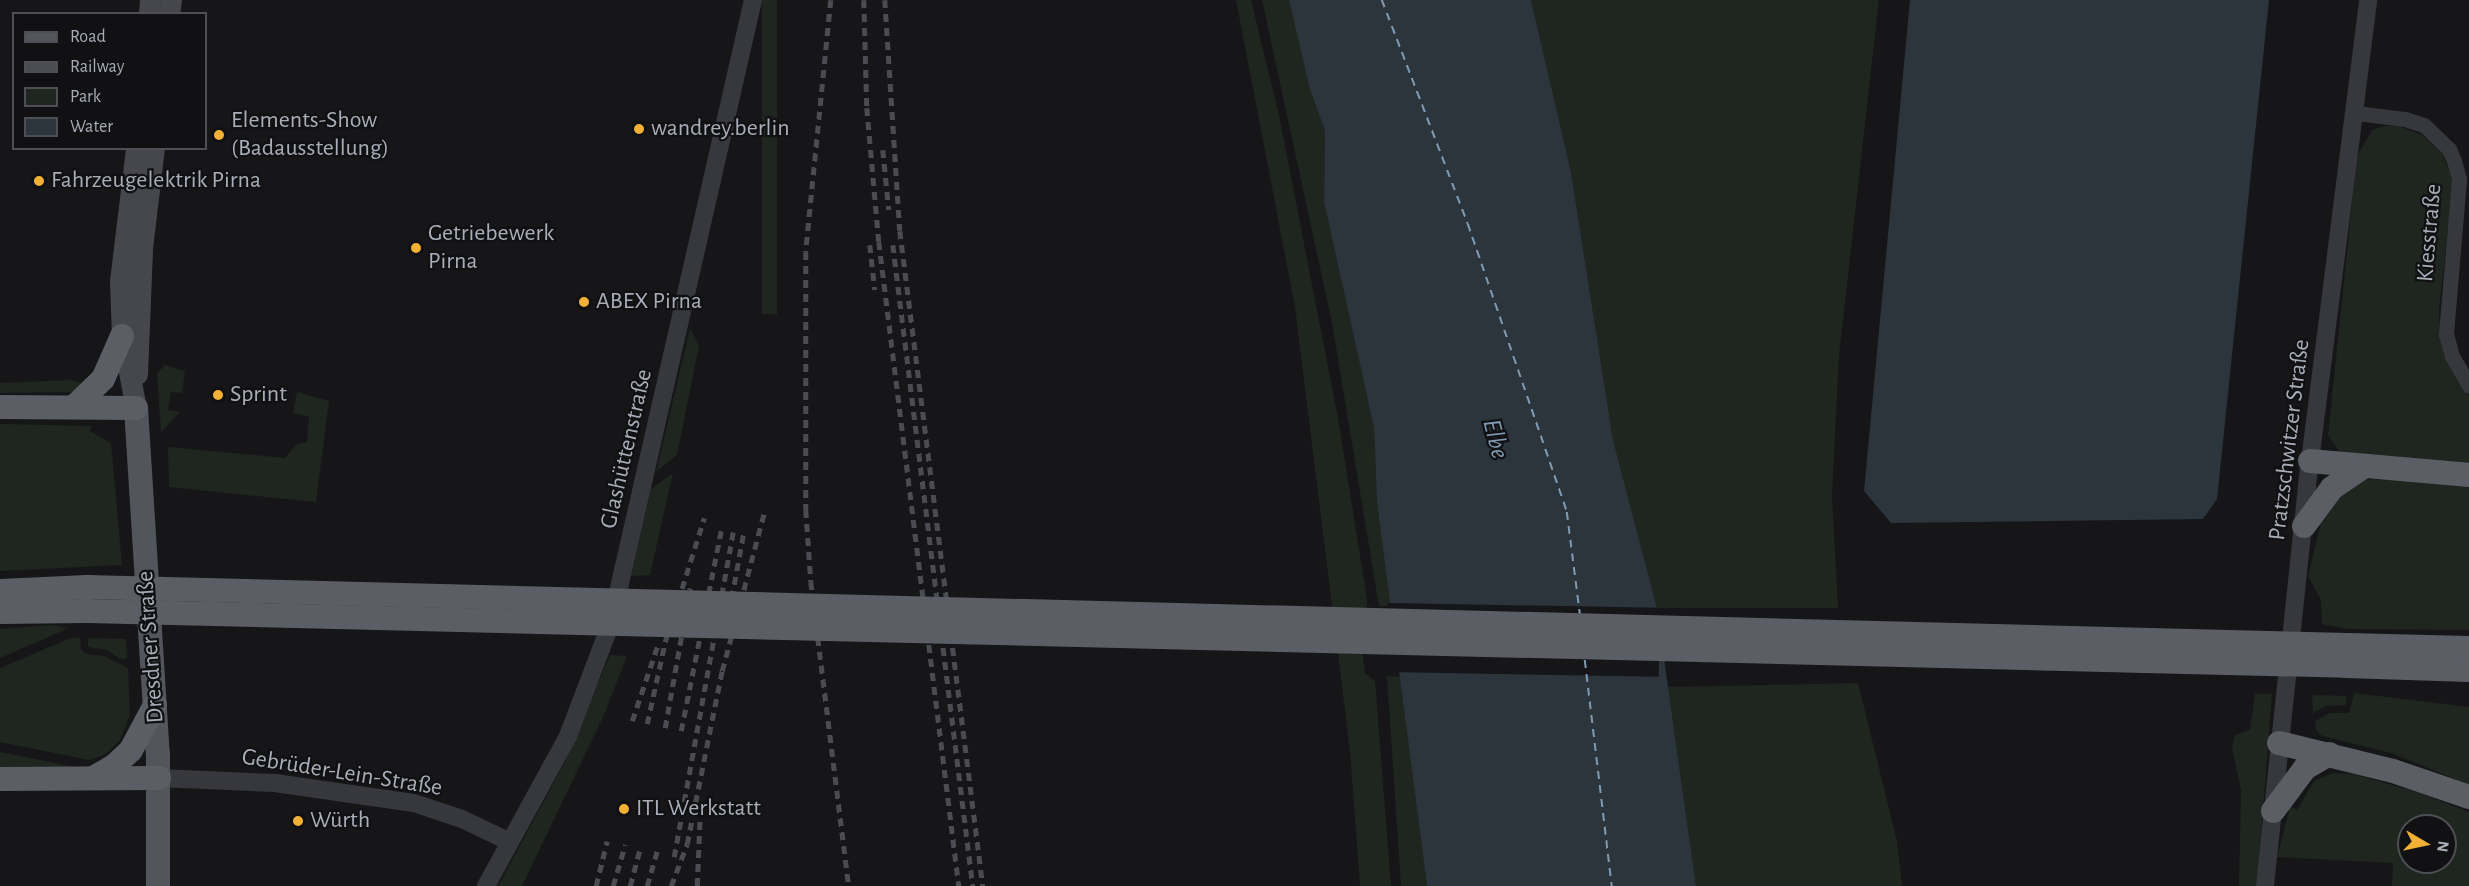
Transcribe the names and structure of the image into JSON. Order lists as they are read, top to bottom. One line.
{"streets":{"main road":["Dresdner Straße"],"street":["Kiesstraße","Pratzschwitzer Straße","Glashüttenstraße","Gebrüder-Lein-Straße"]},"crossings":[["Kiesstraße","Pratzschwitzer Straße"],["Glashüttenstraße","Gebrüder-Lein-Straße"],["Dresdner Straße","Gebrüder-Lein-Straße"]],"water":["Elbe"],"places":["wandrey.berlin","Elements-Show (Badausstellung)","Fahrzeugelektrik Pirna","Getriebewerk Pirna","ABEX Pirna","Sprint","ITL Werkstatt","Würth"],"legend":["Road","Railway","Park","Water"],"north":"right"}
